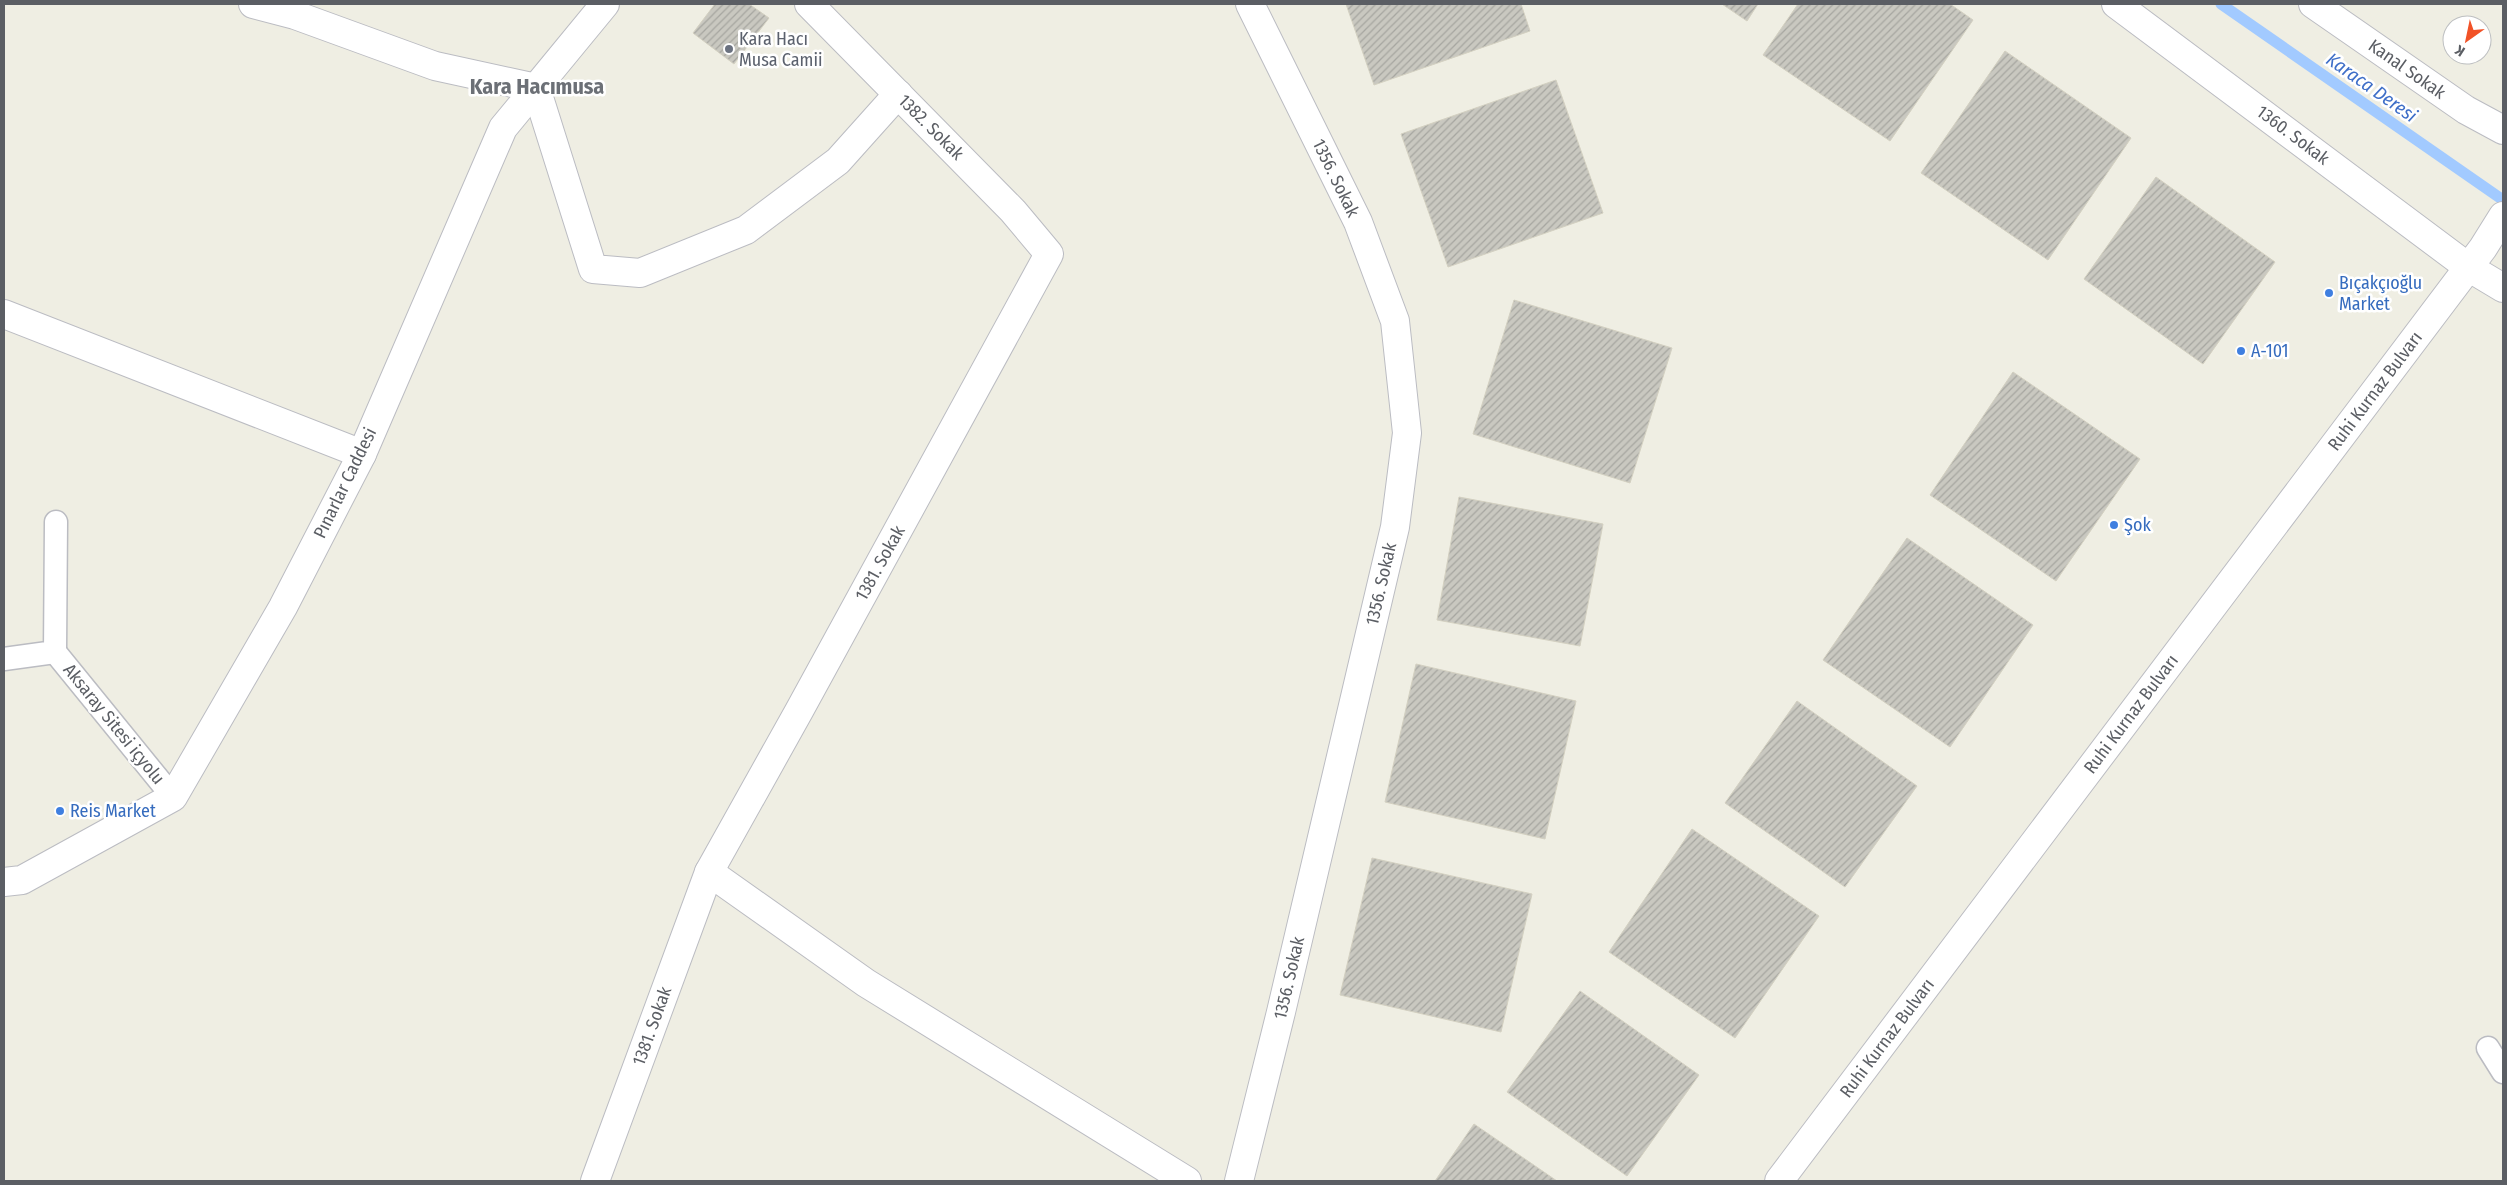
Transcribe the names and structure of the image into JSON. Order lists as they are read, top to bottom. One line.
{"streets":{"street":["Kanal Sokak","1382. Sokak","1360. Sokak","1356. Sokak","Ruhi Kurnaz Bulvarı","Pınarlar Caddesi","1381. Sokak"],"lane":["Aksaray Sitesi içyolu"]},"crossings":[["1382. Sokak","1381. Sokak"],["1360. Sokak","Ruhi Kurnaz Bulvarı"],["Pınarlar Caddesi","Aksaray Sitesi içyolu"]],"districts":["Kara Hacımusa"],"water":["Karaca Deresi"],"places":["Kara Hacı Musa Camii","Bıçakçıoğlu Market","A-101","Şok","Reis Market"],"north":"bottom left"}
